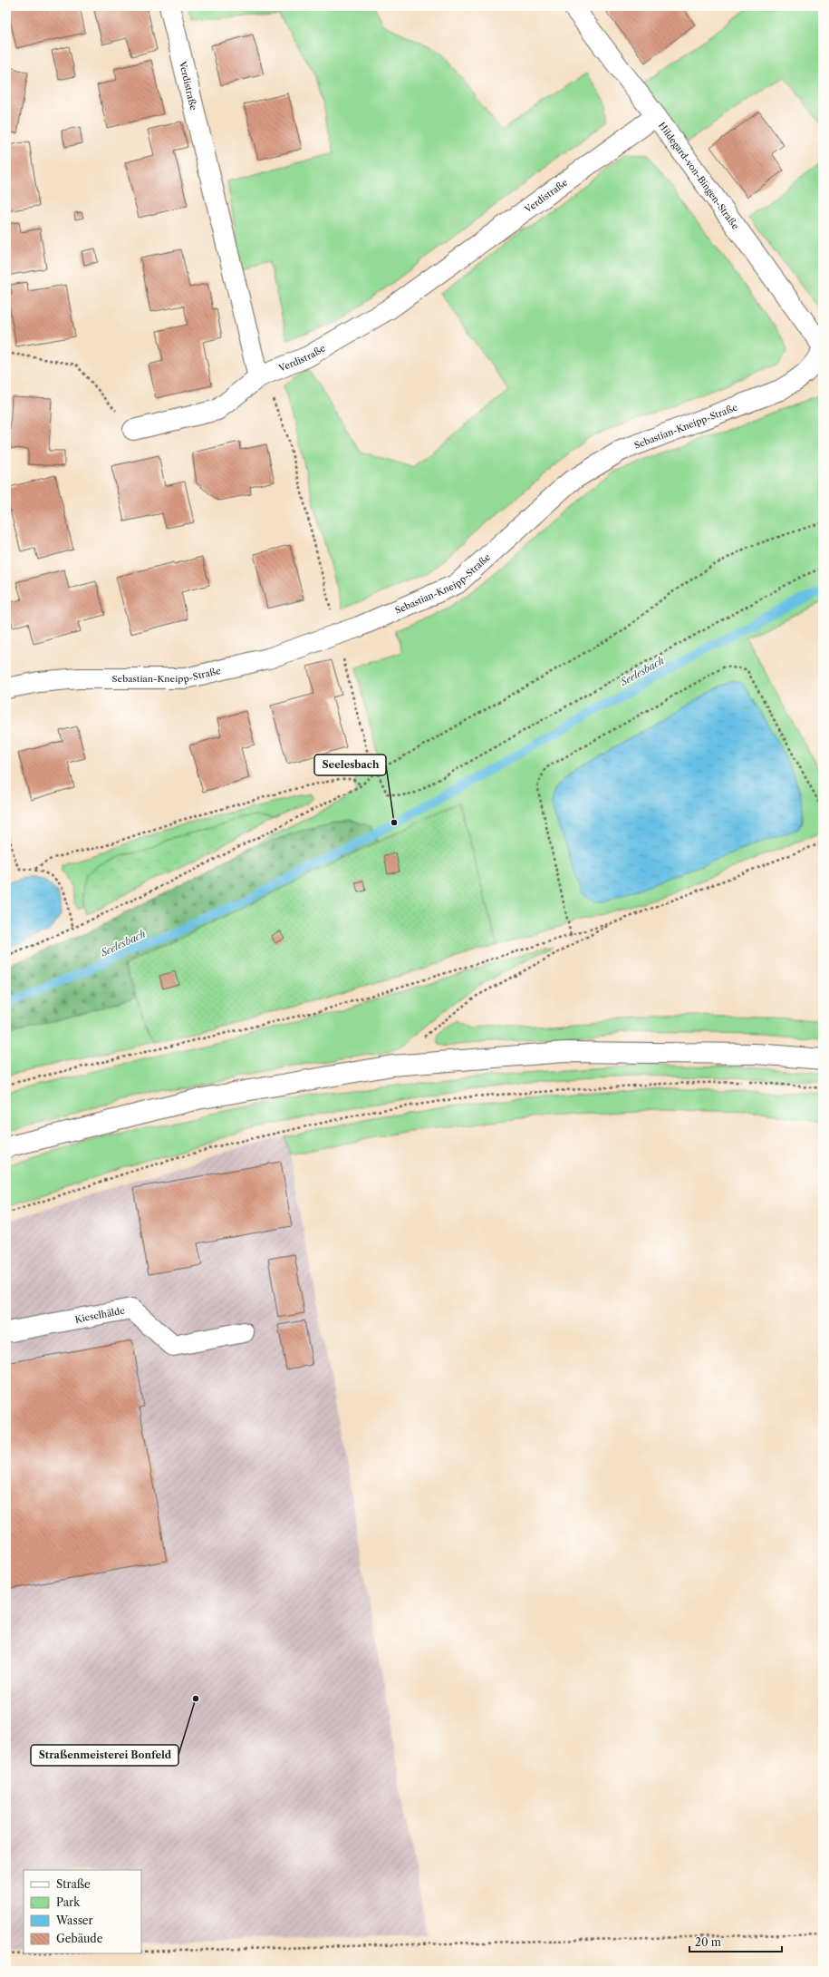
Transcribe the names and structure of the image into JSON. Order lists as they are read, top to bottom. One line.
{"streets":{"street":["Verdistraße","Hildegard-von-Bingen-Straße","Sebastian-Kneipp-Straße","Kieselhälde"]},"crossings":[["Verdistraße","Hildegard-von-Bingen-Straße"]],"water":["Seelesbach"],"places":["Seelesbach","Straßenmeisterei Bonfeld"],"legend":["Straße","Park","Wasser","Gebäude"],"scale_bar":"20 m"}
